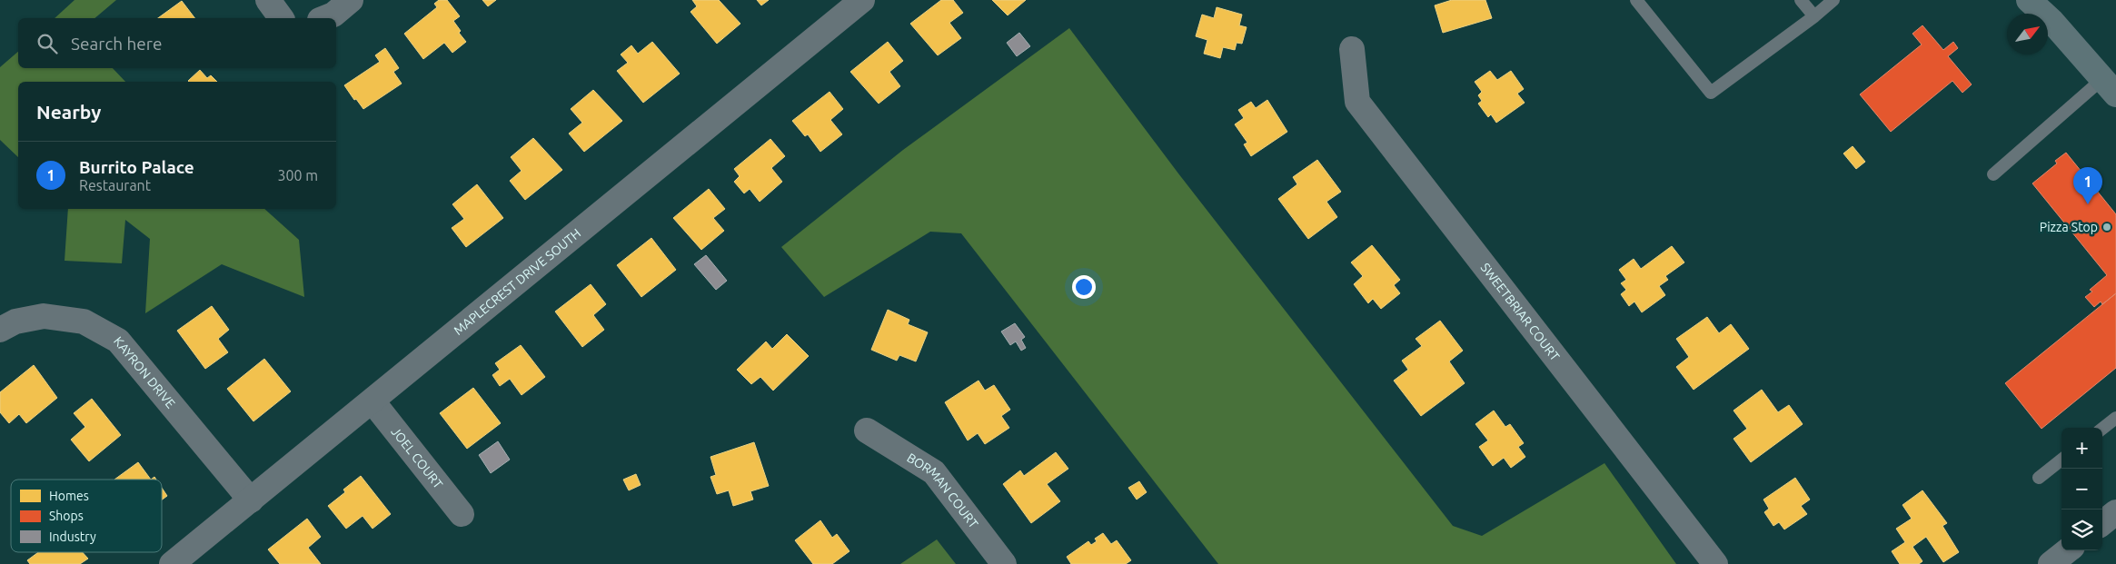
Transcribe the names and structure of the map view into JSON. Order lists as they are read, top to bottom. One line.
{"streets":{"street":["MAPLECREST DRIVE SOUTH","SWEETBRIAR COURT","KAYRON DRIVE","JOEL COURT","BORMAN COURT"]},"crossings":[["MAPLECREST DRIVE SOUTH","KAYRON DRIVE"],["MAPLECREST DRIVE SOUTH","JOEL COURT"]],"places":["Pizza Stop"],"legend":["Homes","Shops","Industry"],"north":"top right","page":{"search":"Search here","heading":"Nearby","list":[{"mark":"1","name":"Burrito Palace","note":"Restaurant","value":"300 m"}],"pins":"1","map_buttons":["+","−"]}}
